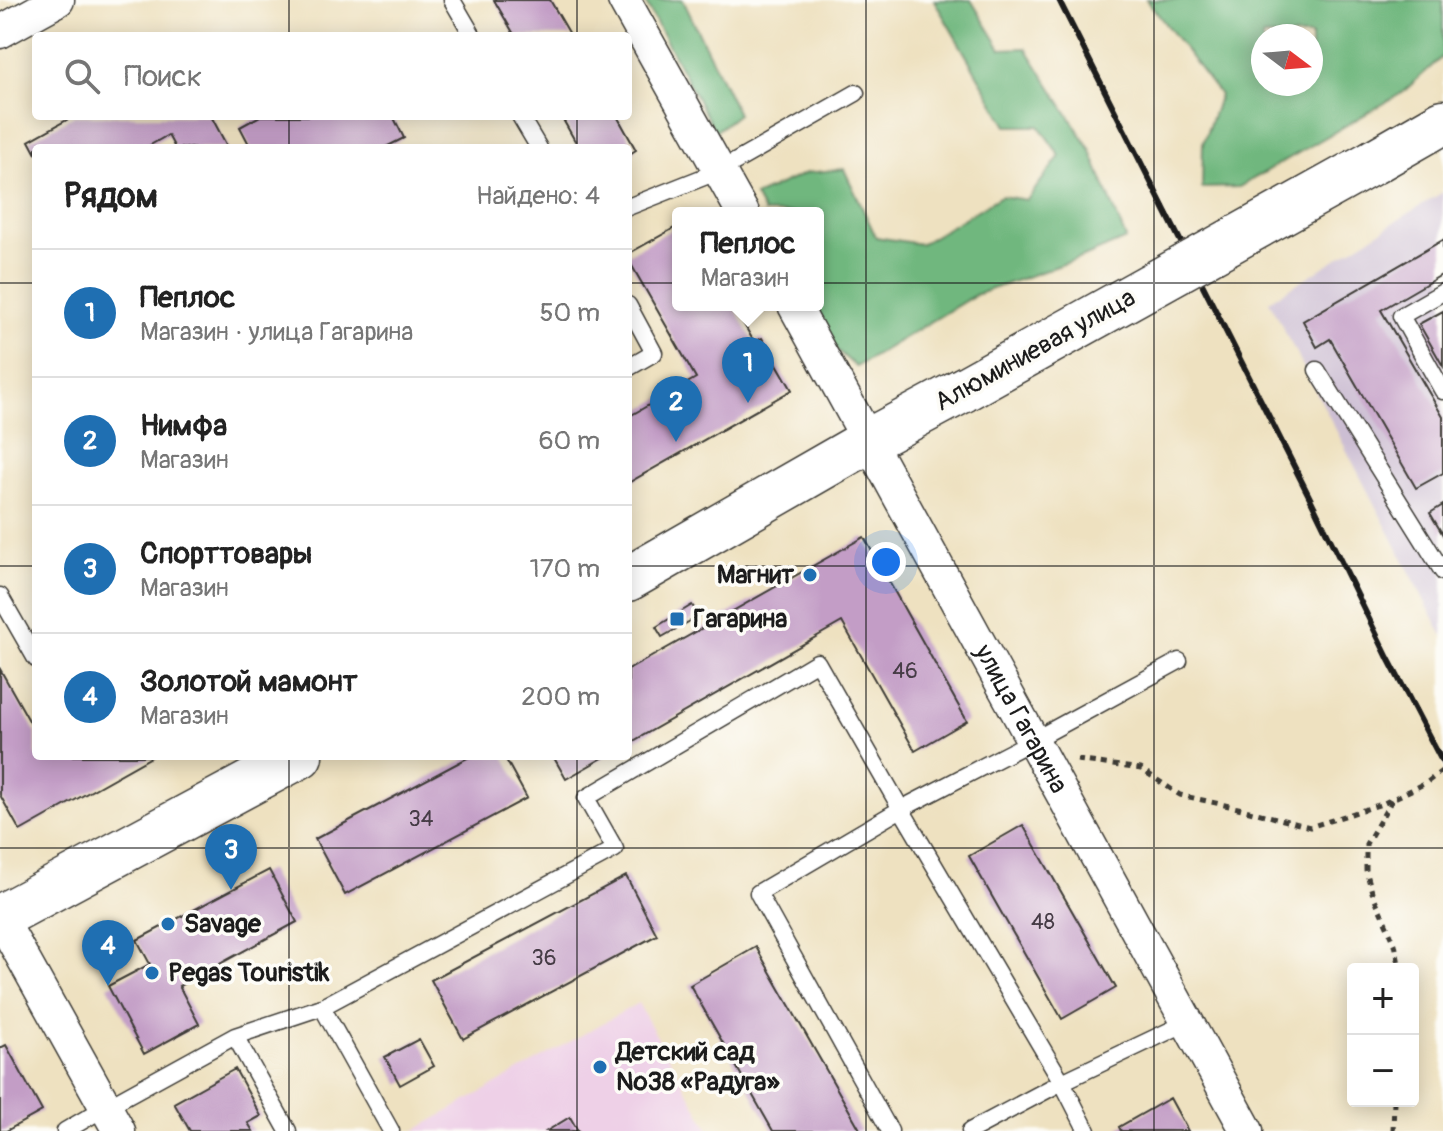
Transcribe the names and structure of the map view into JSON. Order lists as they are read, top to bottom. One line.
{"streets":{"main road":["Алюминиевая улица"],"street":["улица Гагарина"]},"crossings":[["Алюминиевая улица","улица Гагарина"]],"places":{"other":["Магнит","Savage","Pegas Touristik","Детский сад №38 «Радуга»"],"transit":["Гагарина"]},"house_numbers":["46","34","48","36"],"north":"right","page":{"search":"Поиск","heading":["Рядом","Найдено: 4"],"popup":["Пеплос","Магазин"],"list":[{"mark":"1","name":"Пеплос","note":"Магазин · улица Гагарина","value":"50 m"},{"mark":"2","name":"Нимфа","note":"Магазин","value":"60 m"},{"mark":"3","name":"Спорттовары","note":"Магазин","value":"170 m"},{"mark":"4","name":"Золотой мамонт","note":"Магазин","value":"200 m"}],"pins":["1","2","3","4"],"map_buttons":["+","−"]}}
